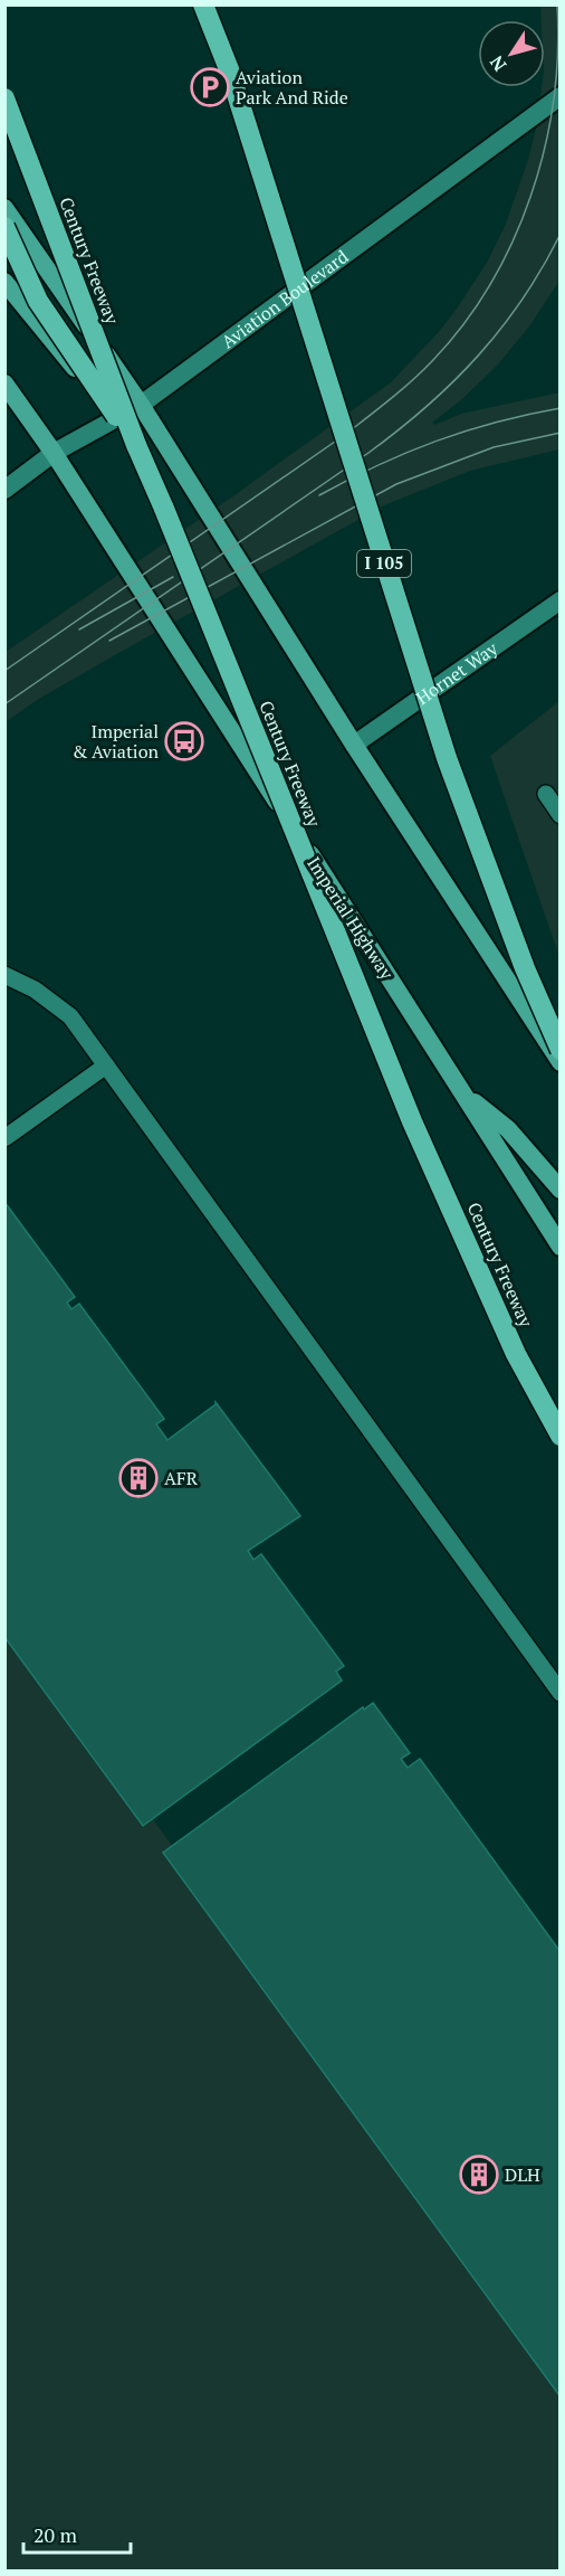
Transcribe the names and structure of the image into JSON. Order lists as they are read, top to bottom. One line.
{"streets":{"highway":["Century Freeway","I 105"],"main road":["Aviation Boulevard","Hornet Way","Imperial Highway"]},"crossings":[["Aviation Boulevard","Imperial Highway"]],"places":{"parking":["Aviation Park And Ride"],"bus stop":["Imperial & Aviation"],"building":["AFR","DLH"]},"scale_bar":"20 m","north":"bottom left"}
